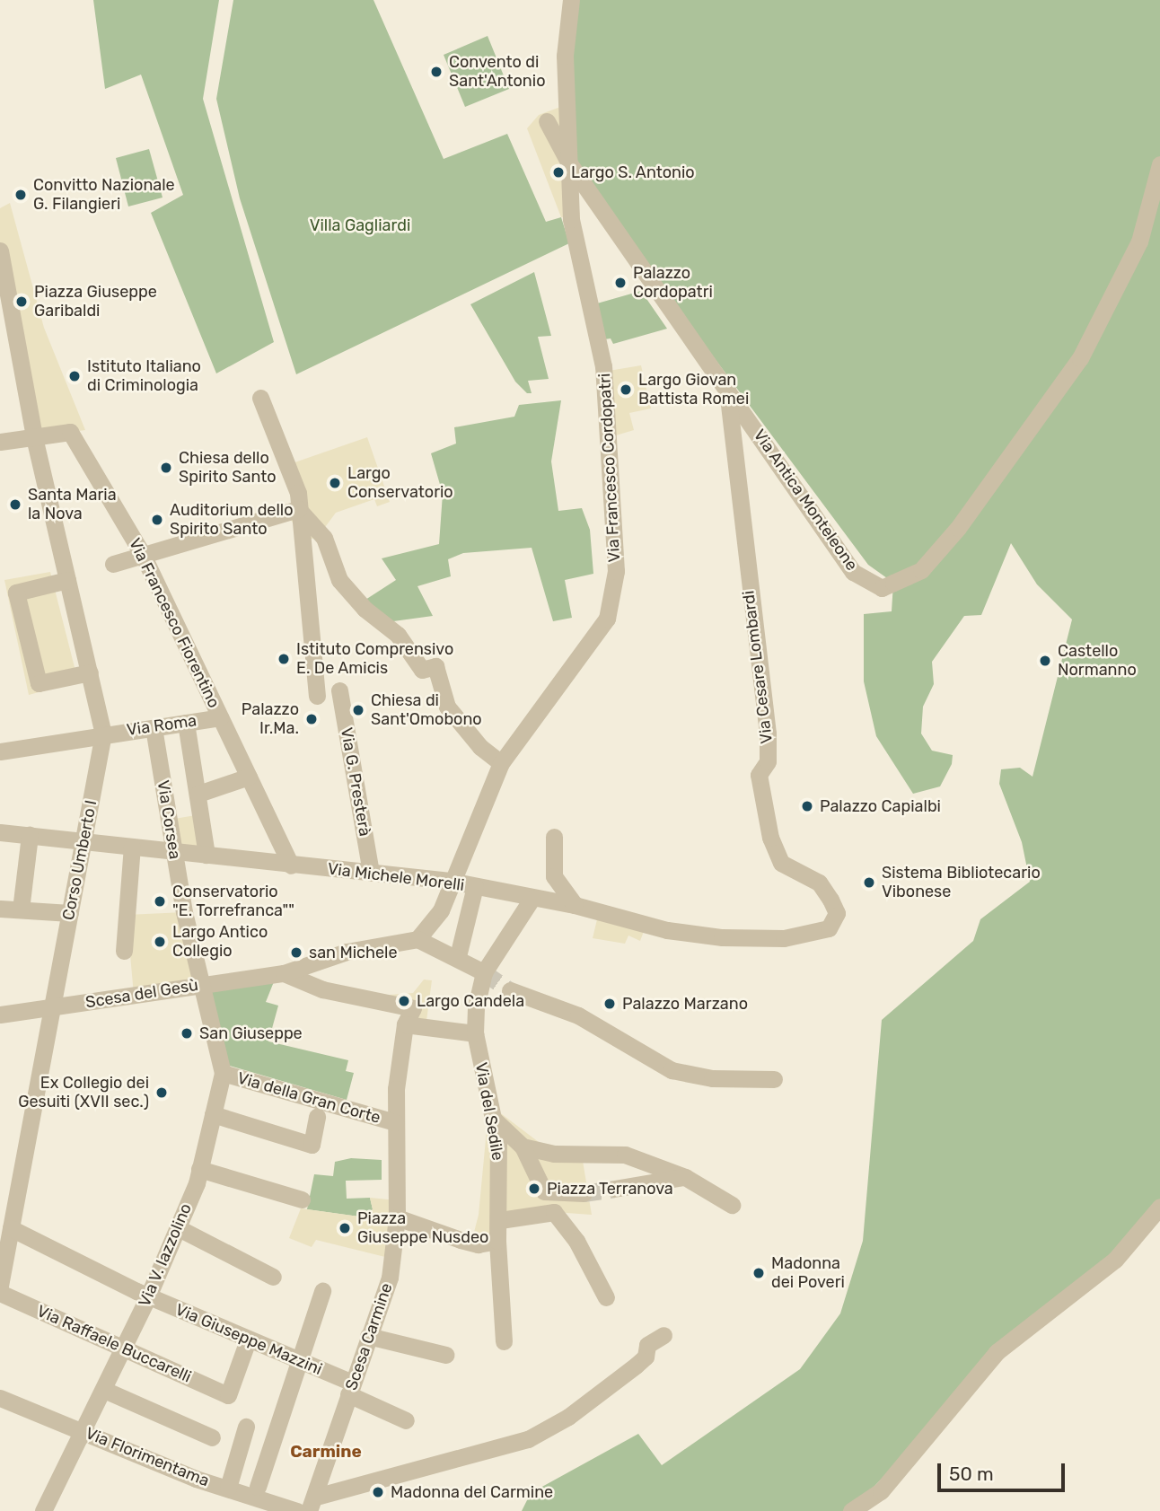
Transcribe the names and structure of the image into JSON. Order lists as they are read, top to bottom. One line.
{"streets":{"street":["Via Francesco Cordopatri","Via Antica Monteleone","Via Francesco Fiorentino","Via Cesare Lombardi","Via Roma","Via G. Presterà","Via Corsea","Corso Umberto I","Via Michele Morelli","Scesa del Gesù","Via della Gran Corte","Via del Sedile","Via V. Iazzolino","Scesa Carmine","Via Giuseppe Mazzini","Via Raffaele Buccarelli","Via Florimentama"]},"crossings":[["Via Francesco Cordopatri","Via Antica Monteleone"],["Via Francesco Cordopatri","Via Michele Morelli"],["Via Antica Monteleone","Via Cesare Lombardi"],["Via Francesco Fiorentino","Via Roma"],["Via Francesco Fiorentino","Corso Umberto I"],["Via Francesco Fiorentino","Via Michele Morelli"],["Via Cesare Lombardi","Via Michele Morelli"],["Via Roma","Via Corsea"],["Via Roma","Corso Umberto I"],["Via G. Presterà","Via Michele Morelli"],["Via Corsea","Via Michele Morelli"],["Via Corsea","Scesa del Gesù"],["Via Corsea","Via V. Iazzolino"],["Corso Umberto I","Via Michele Morelli"],["Corso Umberto I","Scesa del Gesù"],["Corso Umberto I","Via Giuseppe Mazzini"],["Via Michele Morelli","Via del Sedile"],["Scesa del Gesù","Via V. Iazzolino"],["Scesa del Gesù","Scesa Carmine"],["Via della Gran Corte","Via V. Iazzolino"],["Via della Gran Corte","Scesa Carmine"],["Via V. Iazzolino","Via Giuseppe Mazzini"],["Via V. Iazzolino","Via Raffaele Buccarelli"],["Via V. Iazzolino","Via Florimentama"],["Scesa Carmine","Via Giuseppe Mazzini"],["Via Giuseppe Mazzini","Via Raffaele Buccarelli"]],"districts":["Carmine"],"parks":["Villa Gagliardi"],"places":["Convento di Sant'Antonio","Largo S. Antonio","Convitto Nazionale G. Filangieri","Palazzo Cordopatri","Piazza Giuseppe Garibaldi","Istituto Italiano di Criminologia","Largo Giovan Battista Romei","Chiesa dello Spirito Santo","Largo Conservatorio","Santa Maria la Nova","Auditorium dello Spirito Santo","Istituto Comprensivo E. De Amicis","Castello Normanno","Chiesa di Sant'Omobono","Palazzo Ir.Ma.","Palazzo Capialbi","Sistema Bibliotecario Vibonese","Conservatorio \"E. Torrefranca\"\"","Largo Antico Collegio","san Michele","Largo Candela","Palazzo Marzano","San Giuseppe","Ex Collegio dei Gesuiti (XVII sec.)","Piazza Terranova","Piazza Giuseppe Nusdeo","Madonna dei Poveri","Madonna del Carmine"],"scale_bar":"50 m"}
